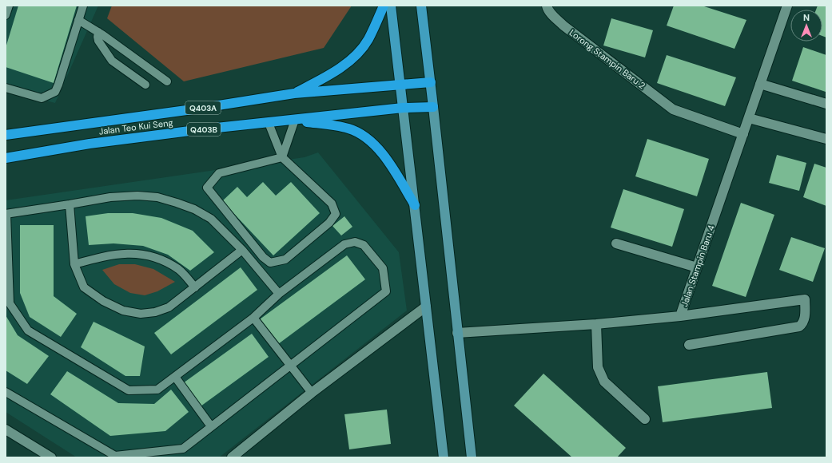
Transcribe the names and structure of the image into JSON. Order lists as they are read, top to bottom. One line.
{"streets":{"highway":["Q403A","Jalan Teo Kui Seng","Q403B"],"street":["Lorong Stampin Baru 2","Jalan Stampin Baru 4"]},"crossings":[["Lorong Stampin Baru 2","Jalan Stampin Baru 4"],["Q403A","Jalan Teo Kui Seng"],["Jalan Teo Kui Seng","Q403B"]],"north":"top"}
